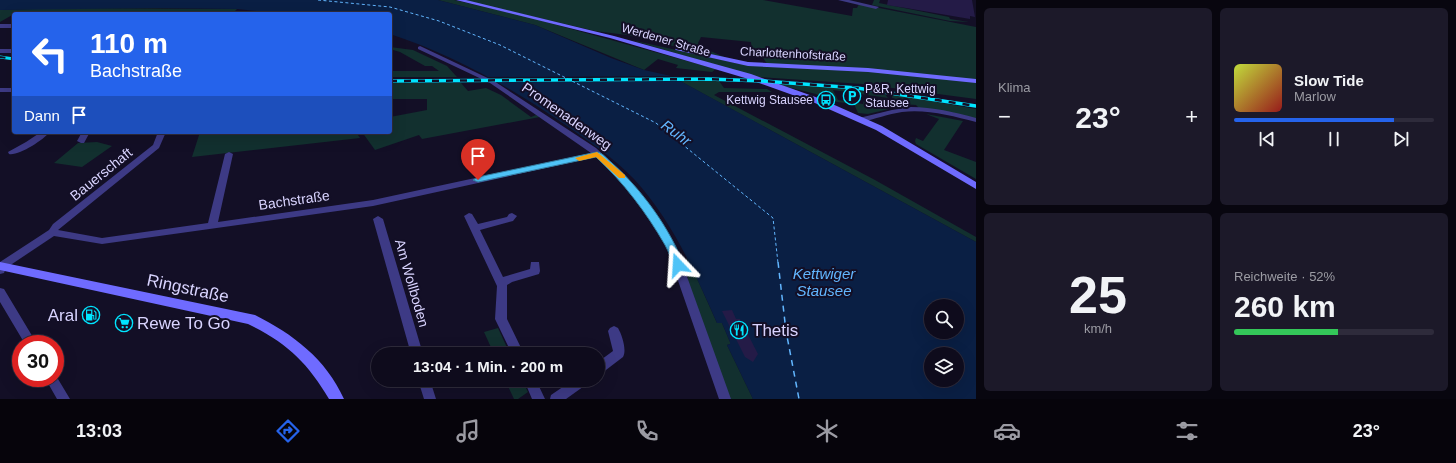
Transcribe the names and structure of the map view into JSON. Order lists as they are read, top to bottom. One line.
{"streets":{"main road":["Werdener Straße","Charlottenhofstraße","Ringstraße"],"street":["Promenadenweg","Bauerschaft","Bachstraße","Am Wollboden"]},"crossings":[["Werdener Straße","Charlottenhofstraße"],["Promenadenweg","Bachstraße"],["Bauerschaft","Bachstraße"]],"water":["Ruhr","Kettwiger Stausee"],"places":{"parking":["P&R, Kettwig Stausee"],"bus stop":["Kettwig Stausee"],"fuel station":["Aral"],"supermarket":["Rewe To Go"],"restaurant":["Thetis"]},"page":{"tile":["Klima",["25","km/h"],["Reichweite · 52%","260 km"]],"turn":["110 m","Bachstraße"],"song":["Slow Tide","Marlow"],"then":"Dann","heat":["−","23°","+"],"limit":"30","trip":"13:04 · 1 Min. · 200 m","tabs":["13:03","23°"]}}
